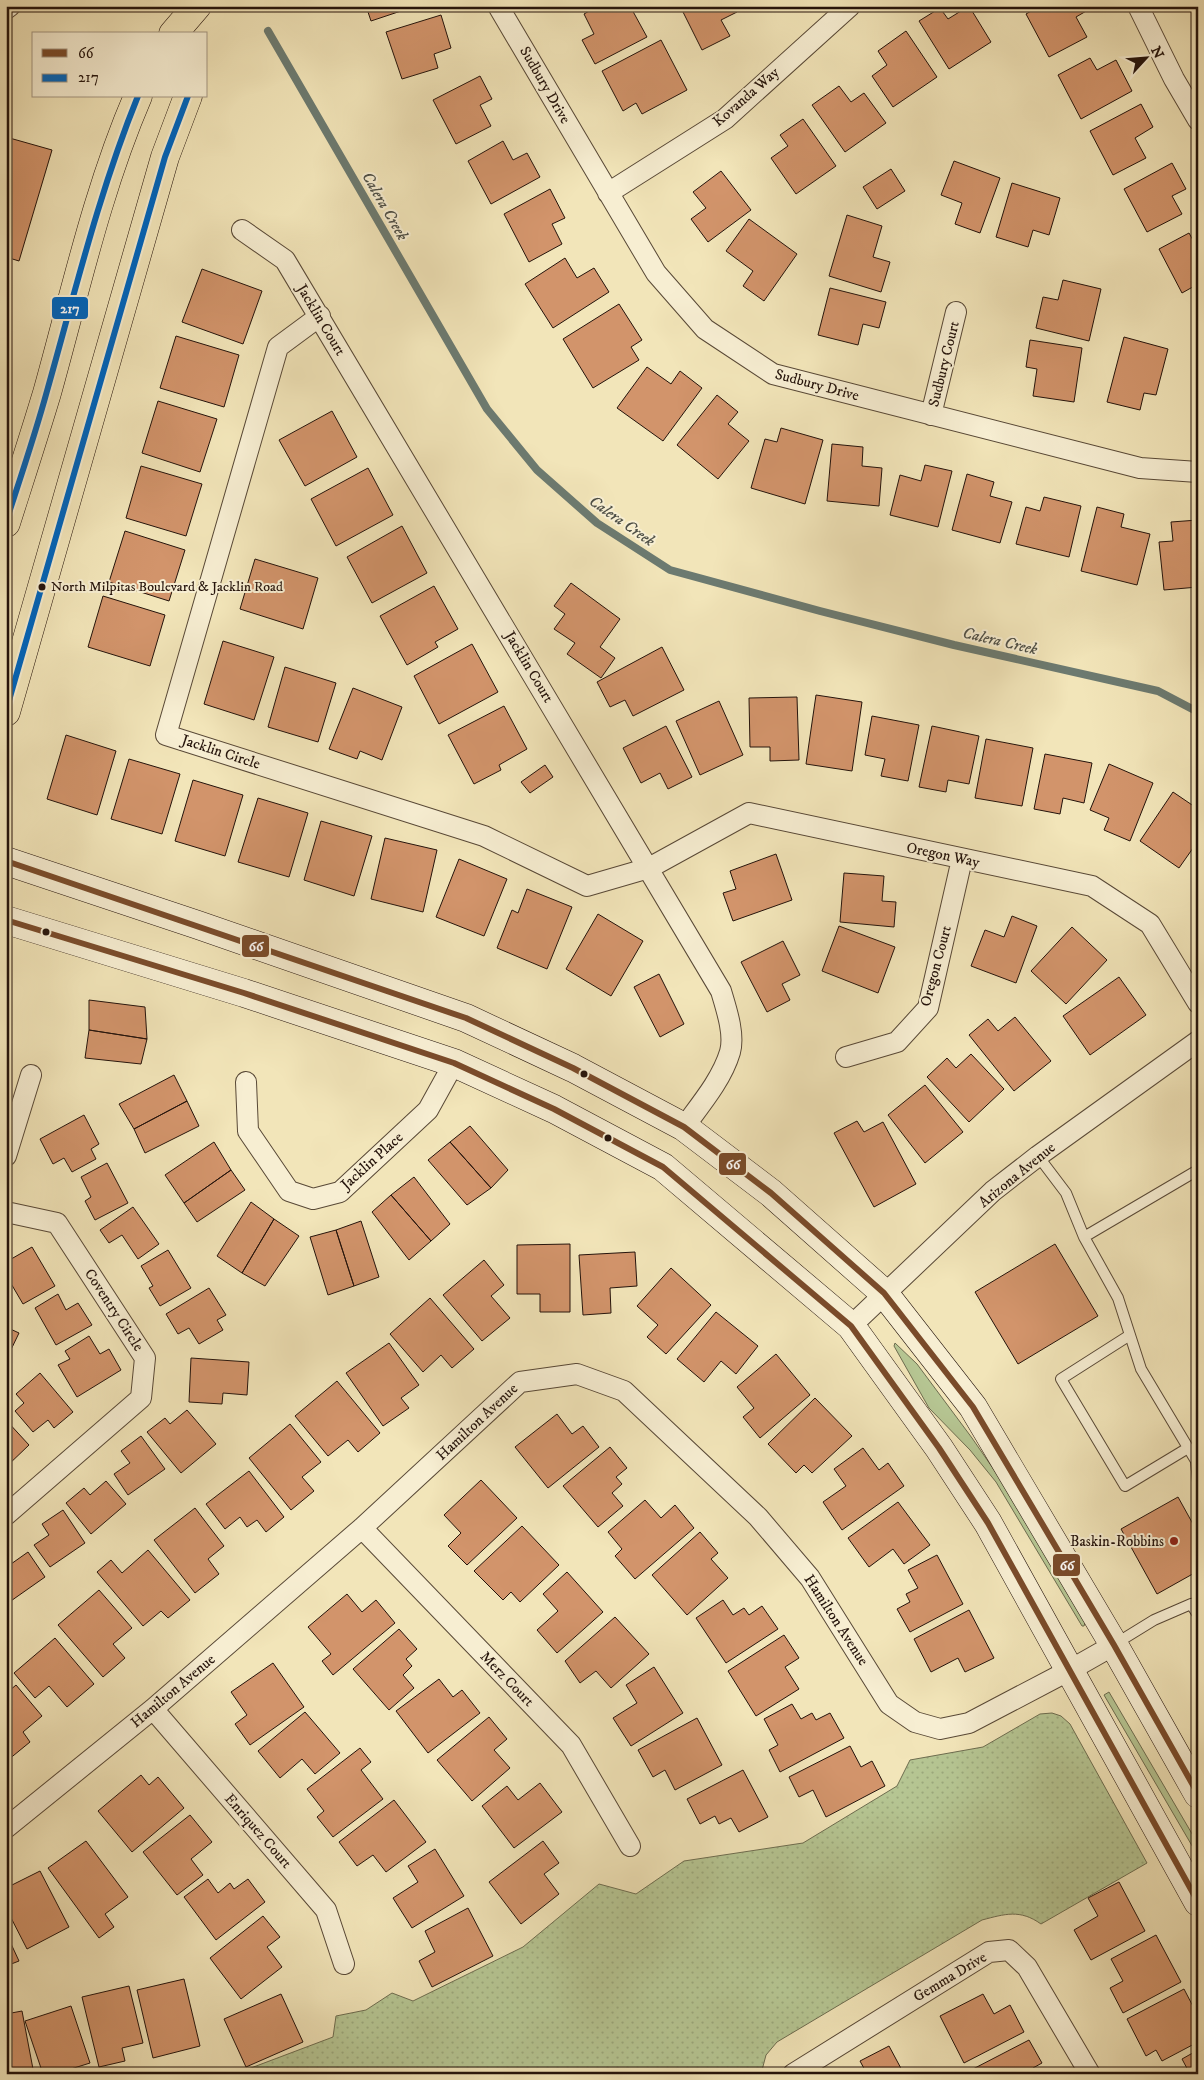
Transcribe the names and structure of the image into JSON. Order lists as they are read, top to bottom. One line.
{"streets":{"street":["Sudbury Drive","Kovanda Way","Jacklin Court","Sudbury Court","Jacklin Circle","Oregon Way","Oregon Court","Jacklin Place","Arizona Avenue","Coventry Circle","Hamilton Avenue","Merz Court","Enriquez Court","Gemma Drive"]},"crossings":[["Sudbury Drive","Kovanda Way"],["Sudbury Drive","Sudbury Court"],["Jacklin Court","Jacklin Circle"],["Jacklin Court","Oregon Way"],["Jacklin Circle","Oregon Way"],["Oregon Way","Oregon Court"],["Hamilton Avenue","Merz Court"],["Hamilton Avenue","Enriquez Court"]],"water":["Calera Creek"],"places":["North Milpitas Boulevard & Jacklin Road","Baskin-Robbins"],"lines":["transit line 217","transit line 66"],"legend":["66","217"],"north":"top right"}
